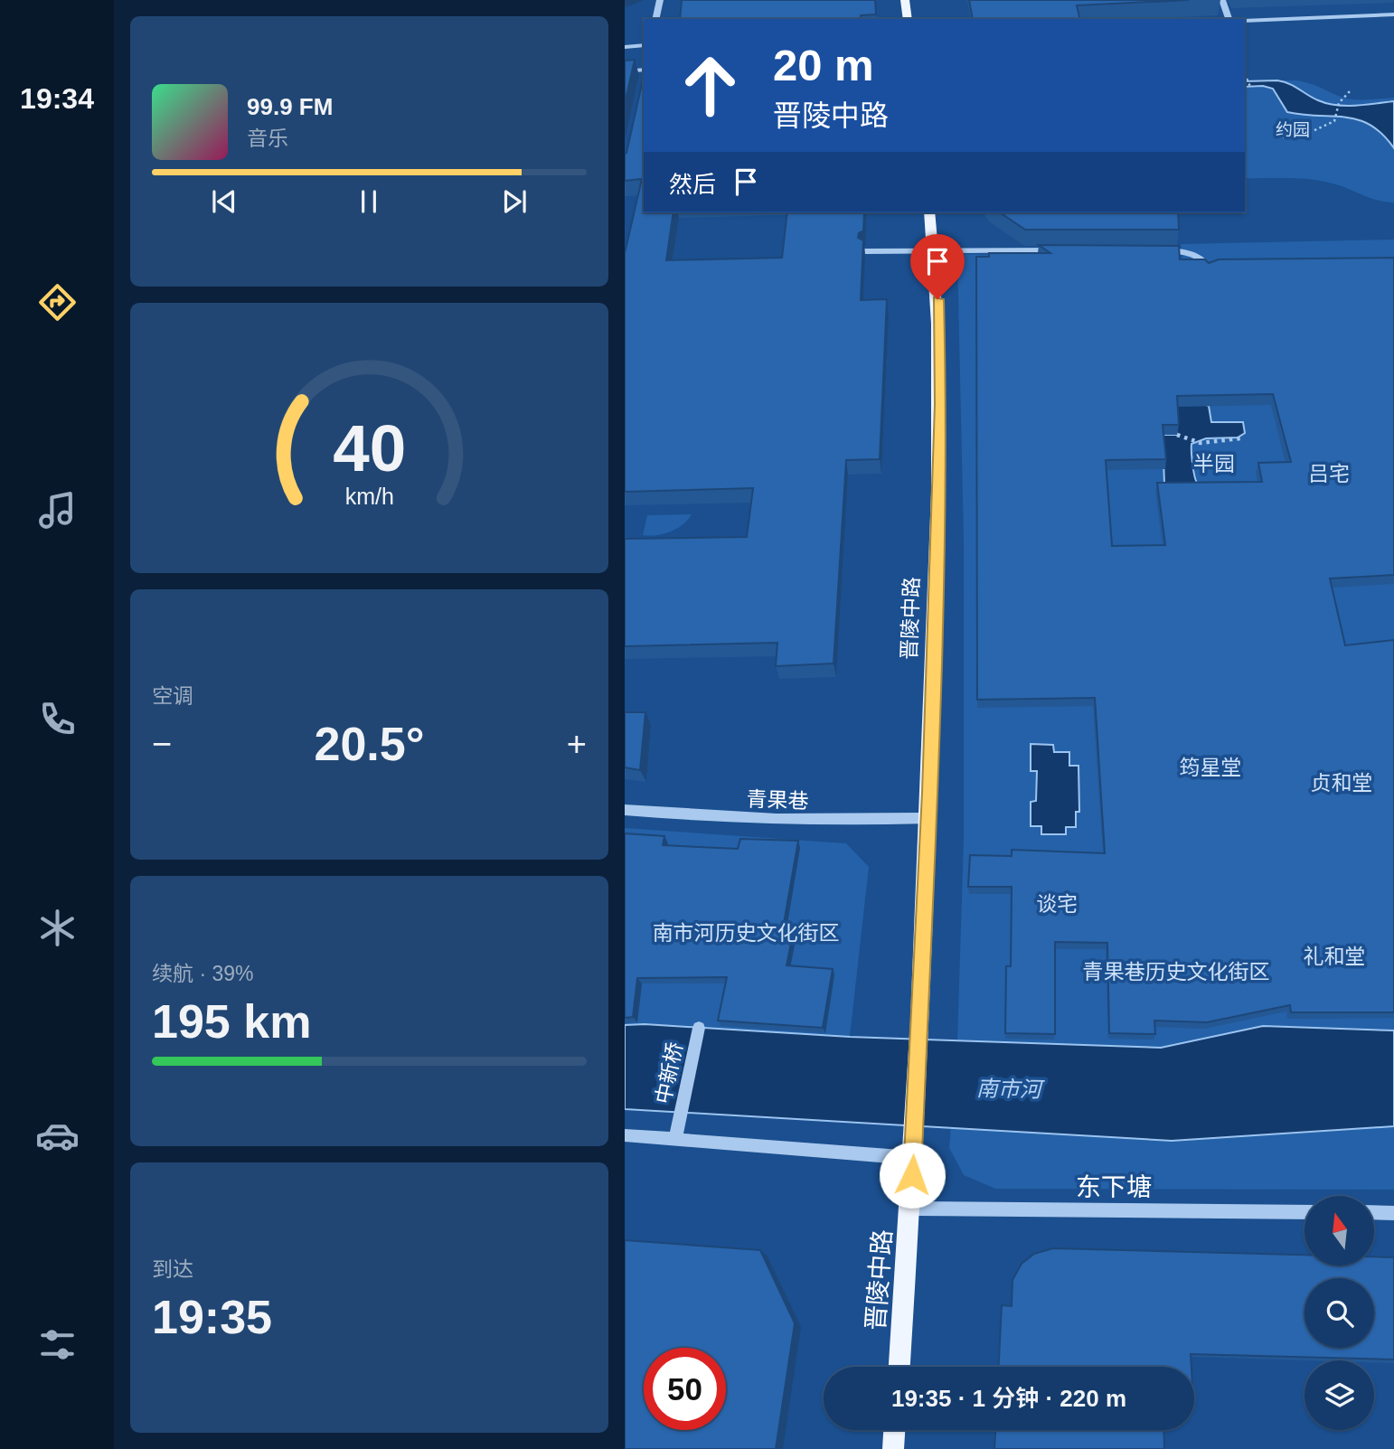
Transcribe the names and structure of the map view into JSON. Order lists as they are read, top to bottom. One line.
{"streets":{"main road":["晋陵中路"],"street":["青果巷","中新桥","东下塘"]},"crossings":[["晋陵中路","青果巷"],["晋陵中路","东下塘"]],"water":["南市河"],"parks":["约园","半园","吕宅","筠星堂","贞和堂","谈宅","南市河历史文化街区","礼和堂","青果巷历史文化街区"],"north":"top","page":{"tabs":"19:34","turn":["20 m","晋陵中路"],"song":["99.9 FM","音乐"],"then":"然后","tile":["空调",["续航 · 39%","195 km"],["到达","19:35"]],"heat":["−","20.5°","+"],"limit":"50","trip":"19:35 · 1 分钟 · 220 m","gauge":["40","km/h"]}}
